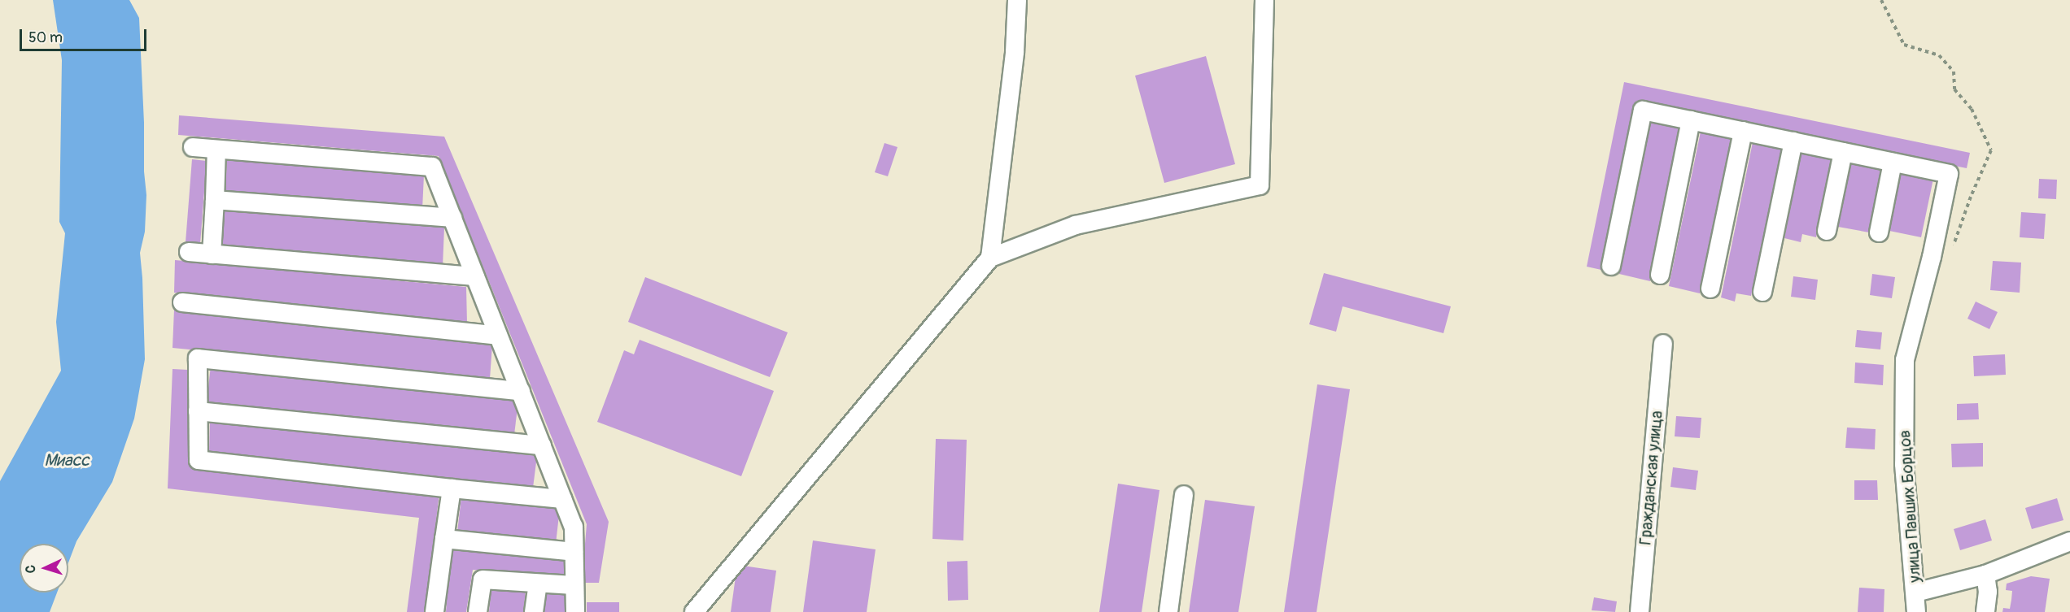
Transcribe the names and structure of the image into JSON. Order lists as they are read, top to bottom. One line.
{"streets":{"street":["Гражданская улица","улица Павших Борцов"]},"water":["Миасс"],"scale_bar":"50 m","north":"left"}
